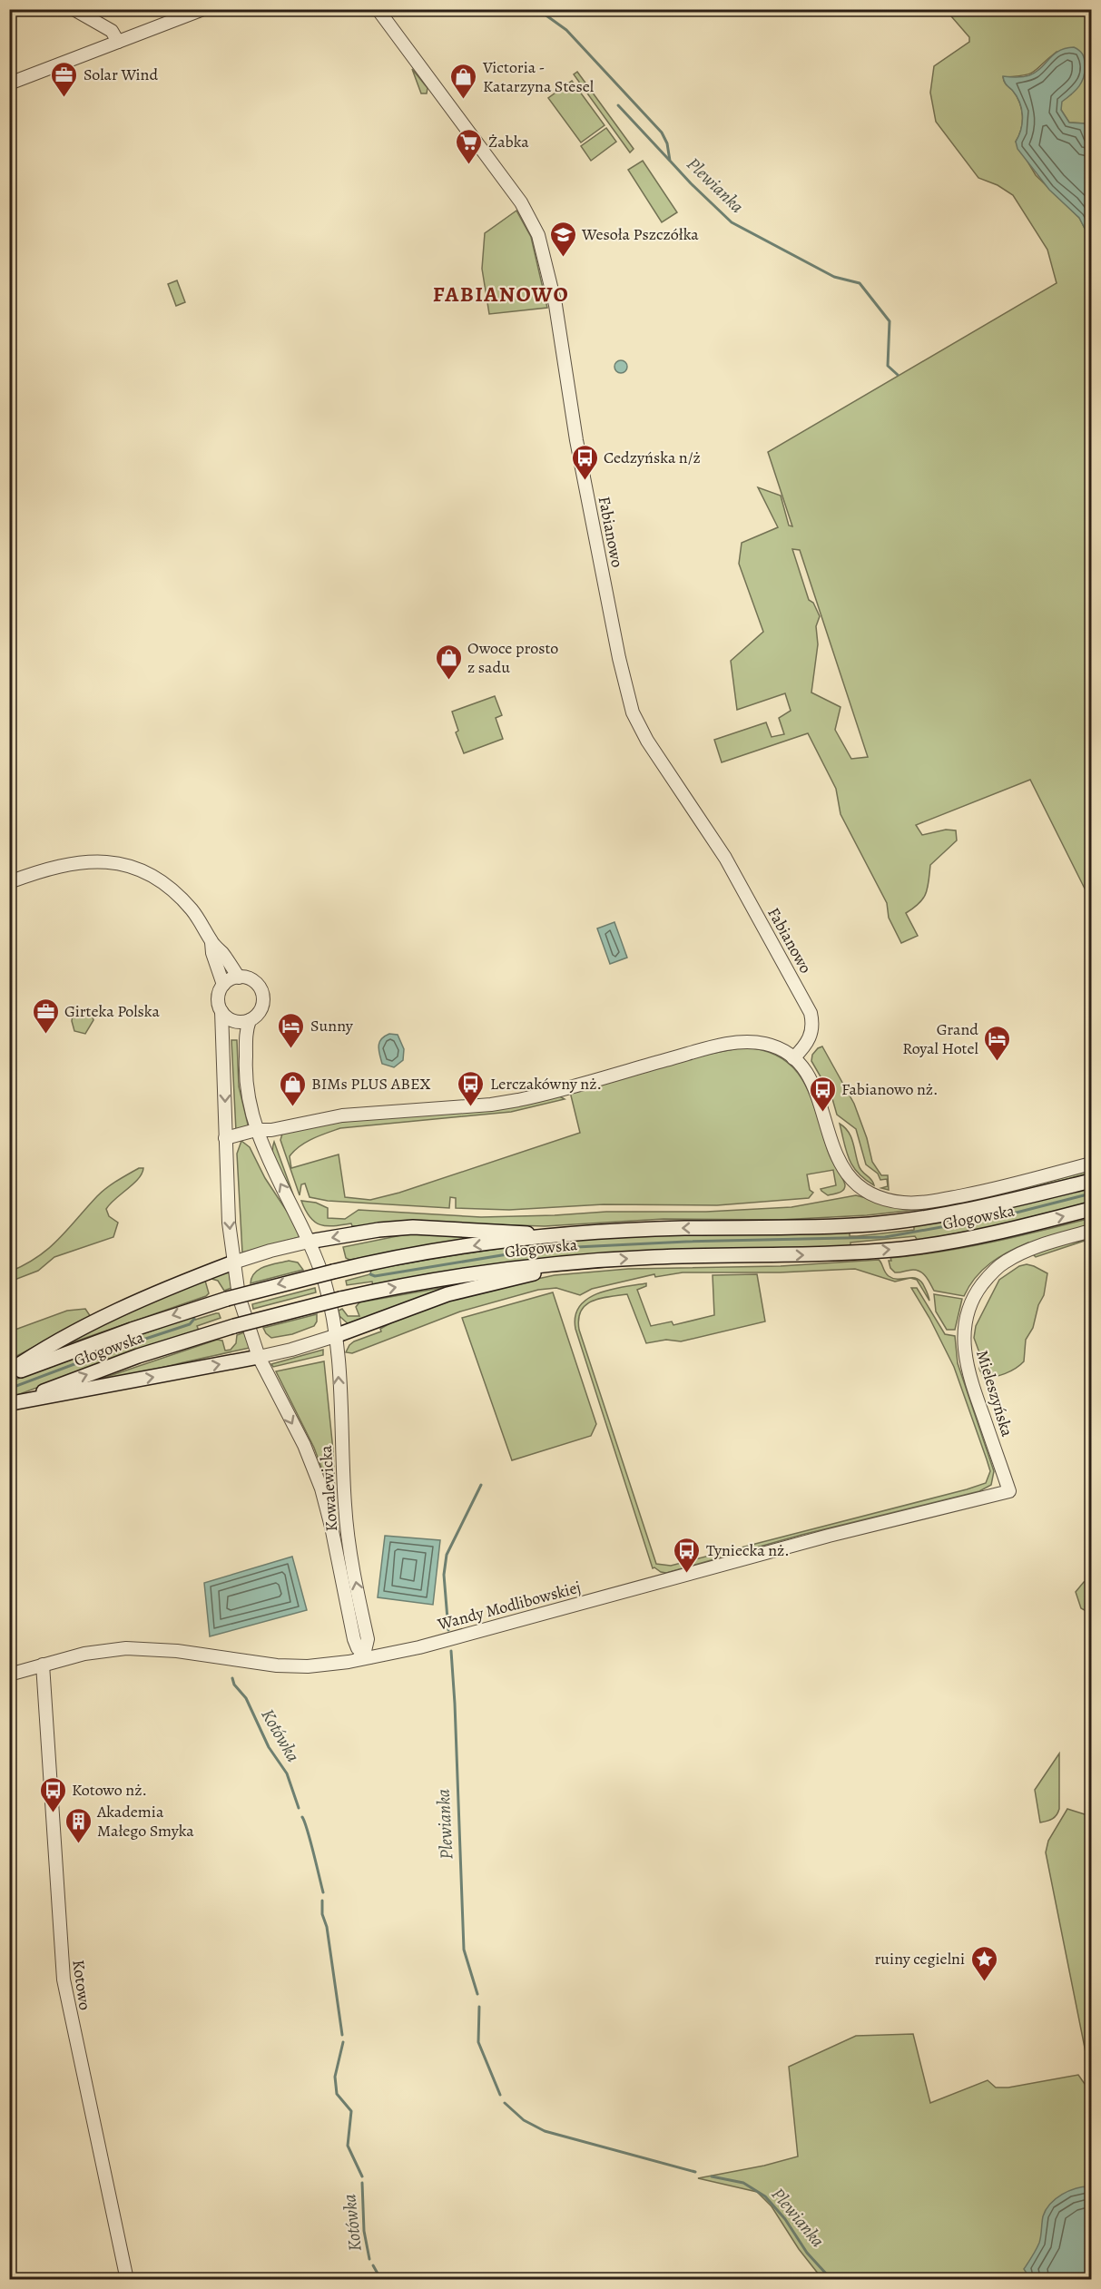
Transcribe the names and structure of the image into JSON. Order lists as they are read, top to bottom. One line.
{"streets":{"main road":["Głogowska"],"street":["Fabianowo","Mieleszyńska","Kowalewicka","Wandy Modlibowskiej","Kotowo"]},"crossings":[["Fabianowo","Głogowska"],["Mieleszyńska","Wandy Modlibowskiej"],["Kowalewicka","Wandy Modlibowskiej"],["Wandy Modlibowskiej","Kotowo"]],"districts":["FABIANOWO"],"water":["Plewianka","Kotówka"],"places":{"office":["Solar Wind","Girteka Polska"],"shop":["Victoria - Katarzyna Stesel","Owoce prosto z sadu","BIMs PLUS ABEX"],"supermarket":["Żabka"],"school or university":["Wesoła Pszczółka"],"bus stop":["Cedzyńska n/ż","Lerczakówny nż.","Fabianowo nż.","Tyniecka nż.","Kotowo nż."],"hotel":["Sunny","Grand Royal Hotel"],"building":["Akademia Małego Smyka"],"place":["ruiny cegielni"]}}
